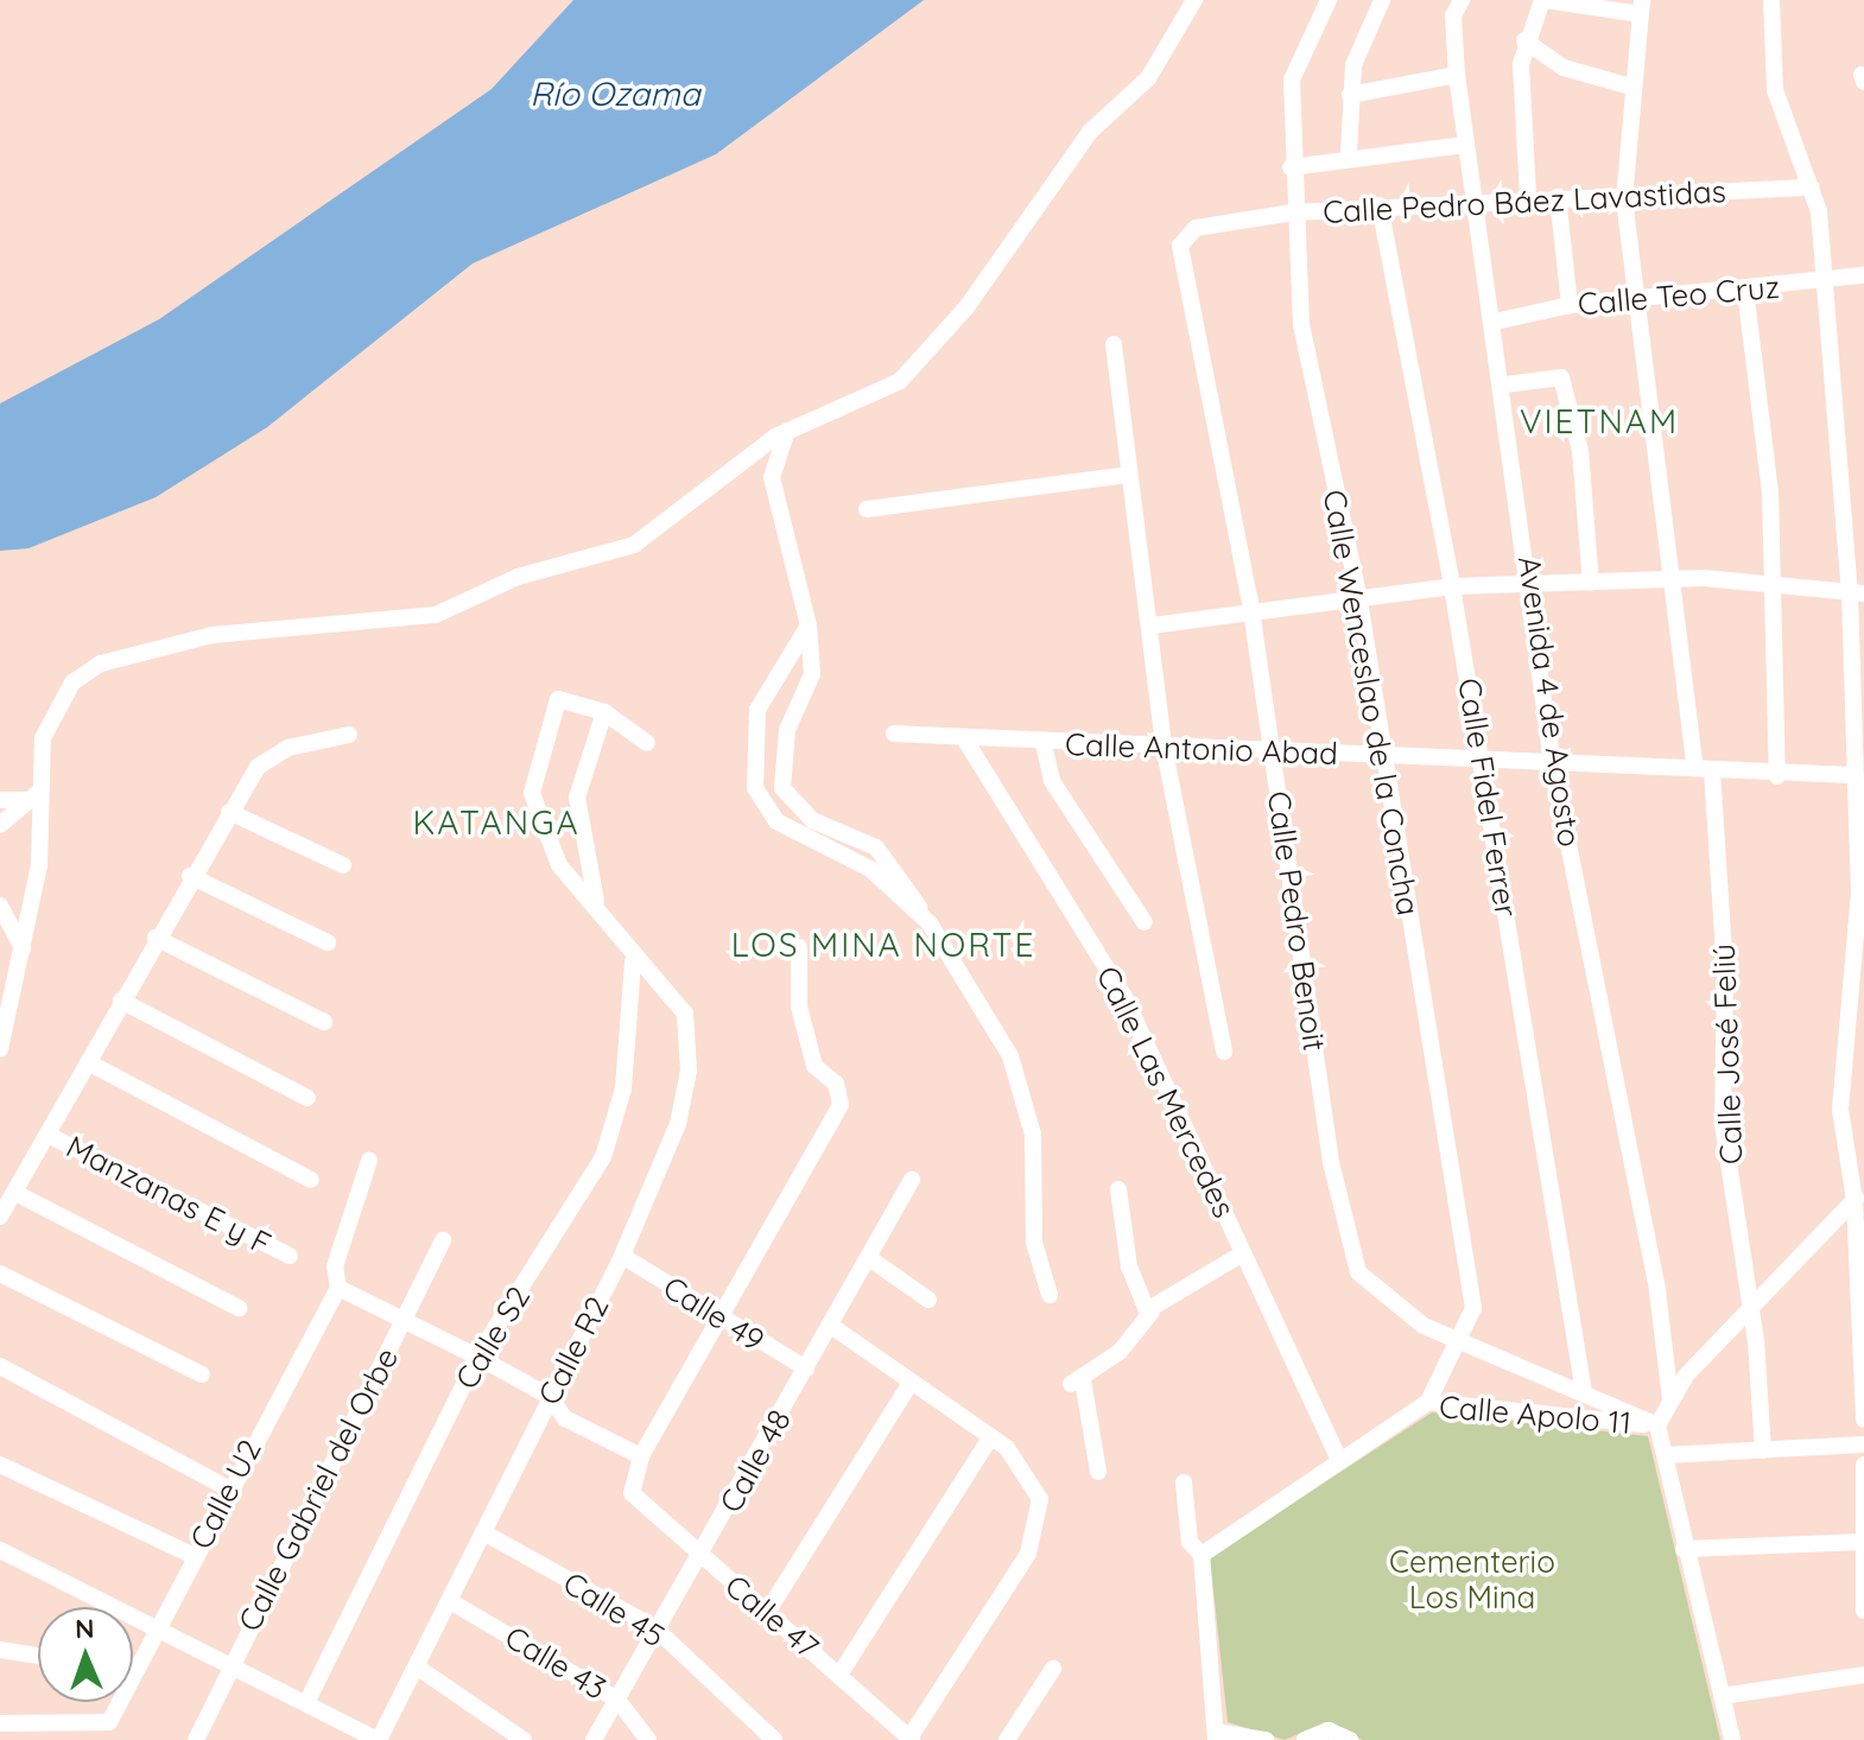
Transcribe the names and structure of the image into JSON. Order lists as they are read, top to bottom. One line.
{"streets":{"street":["Calle Pedro Báez Lavastidas","Calle Teo Cruz","Avenida 4 de Agosto","Calle Wenceslao de la Concha","Calle Antonio Abad","Calle Fidel Ferrer","Calle Pedro Benoit","Calle José Feliú","Calle Las Mercedes","Manzanas E y F","Calle 49","Calle S2","Calle R2","Calle Apolo 11","Calle 48","Calle Gabriel del Orbe","Calle U2","Calle 45","Calle 47","Calle 43"]},"crossings":[["Calle Pedro Báez Lavastidas","Avenida 4 de Agosto"],["Calle Pedro Báez Lavastidas","Calle Wenceslao de la Concha"],["Calle Pedro Báez Lavastidas","Calle Fidel Ferrer"],["Calle Pedro Báez Lavastidas","Calle Pedro Benoit"],["Calle Pedro Báez Lavastidas","Calle José Feliú"],["Calle Teo Cruz","Avenida 4 de Agosto"],["Calle Teo Cruz","Calle José Feliú"],["Avenida 4 de Agosto","Calle Antonio Abad"],["Avenida 4 de Agosto","Calle Apolo 11"],["Calle Wenceslao de la Concha","Calle Antonio Abad"],["Calle Wenceslao de la Concha","Calle Pedro Benoit"],["Calle Wenceslao de la Concha","Calle Apolo 11"],["Calle Antonio Abad","Calle Fidel Ferrer"],["Calle Antonio Abad","Calle Pedro Benoit"],["Calle Antonio Abad","Calle José Feliú"],["Calle Antonio Abad","Calle Las Mercedes"],["Calle Fidel Ferrer","Calle Pedro Benoit"],["Calle Pedro Benoit","Calle Apolo 11"],["Calle José Feliú","Calle Apolo 11"],["Calle Las Mercedes","Calle Apolo 11"],["Calle 49","Calle R2"],["Calle 49","Calle 48"],["Calle S2","Calle R2"],["Calle R2","Calle 45"],["Calle R2","Calle 43"],["Calle 48","Calle 45"],["Calle 48","Calle 47"],["Calle 48","Calle 43"]],"districts":["VIETNAM","KATANGA","LOS MINA NORTE"],"water":["Río Ozama"],"parks":["Cementerio Los Mina"],"north":"top"}
